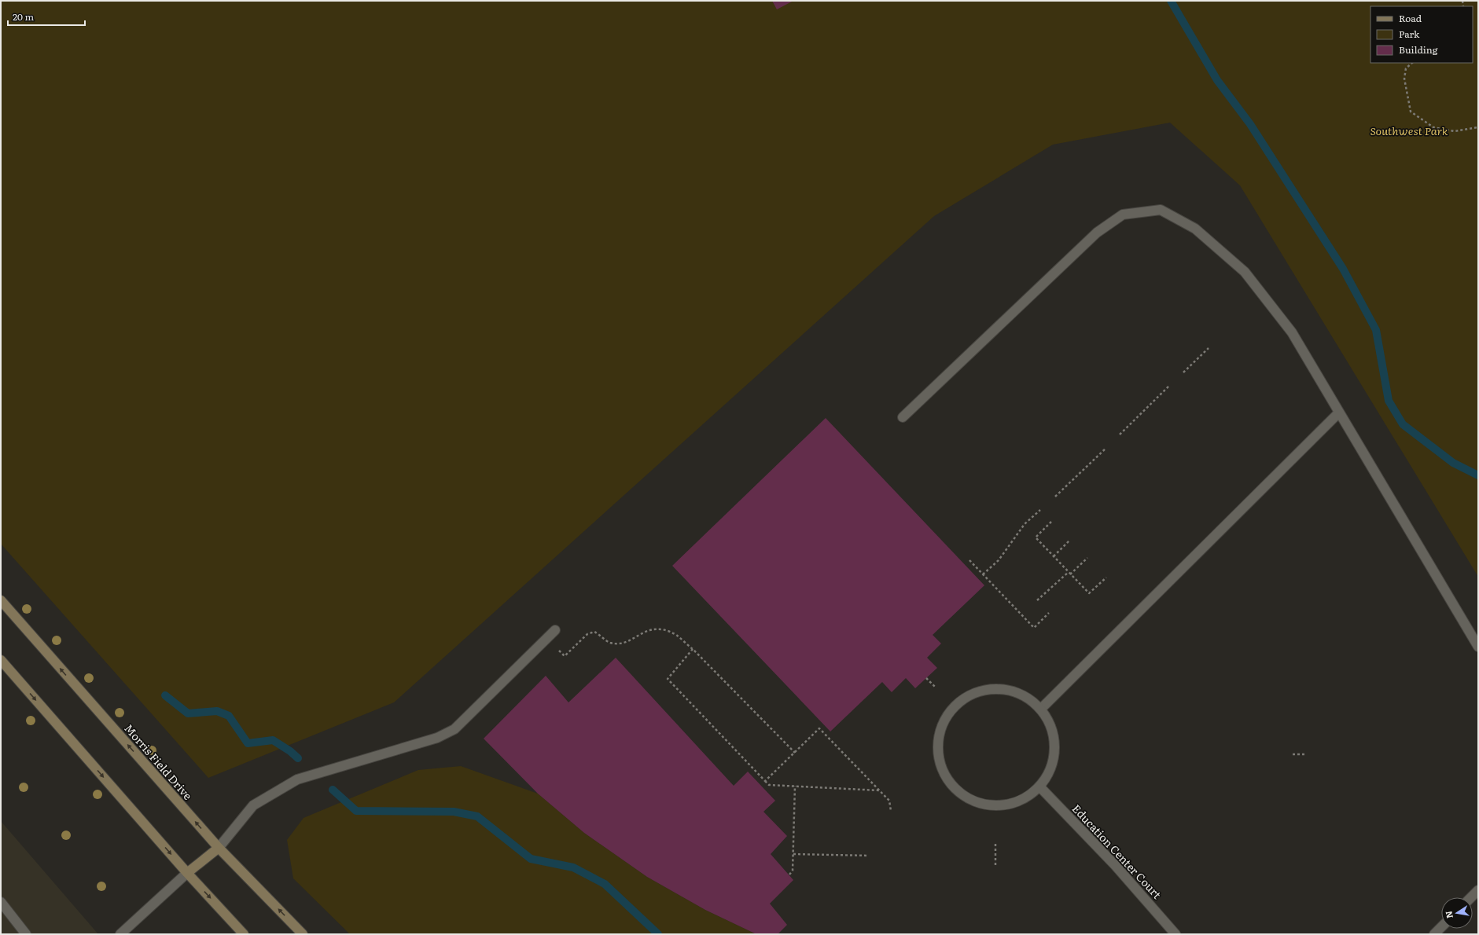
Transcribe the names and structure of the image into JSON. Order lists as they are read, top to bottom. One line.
{"streets":{"street":["Morris Field Drive","Education Center Court"]},"parks":["Southwest Park"],"legend":["Road","Park","Building"],"scale_bar":"20 m","north":"left"}
